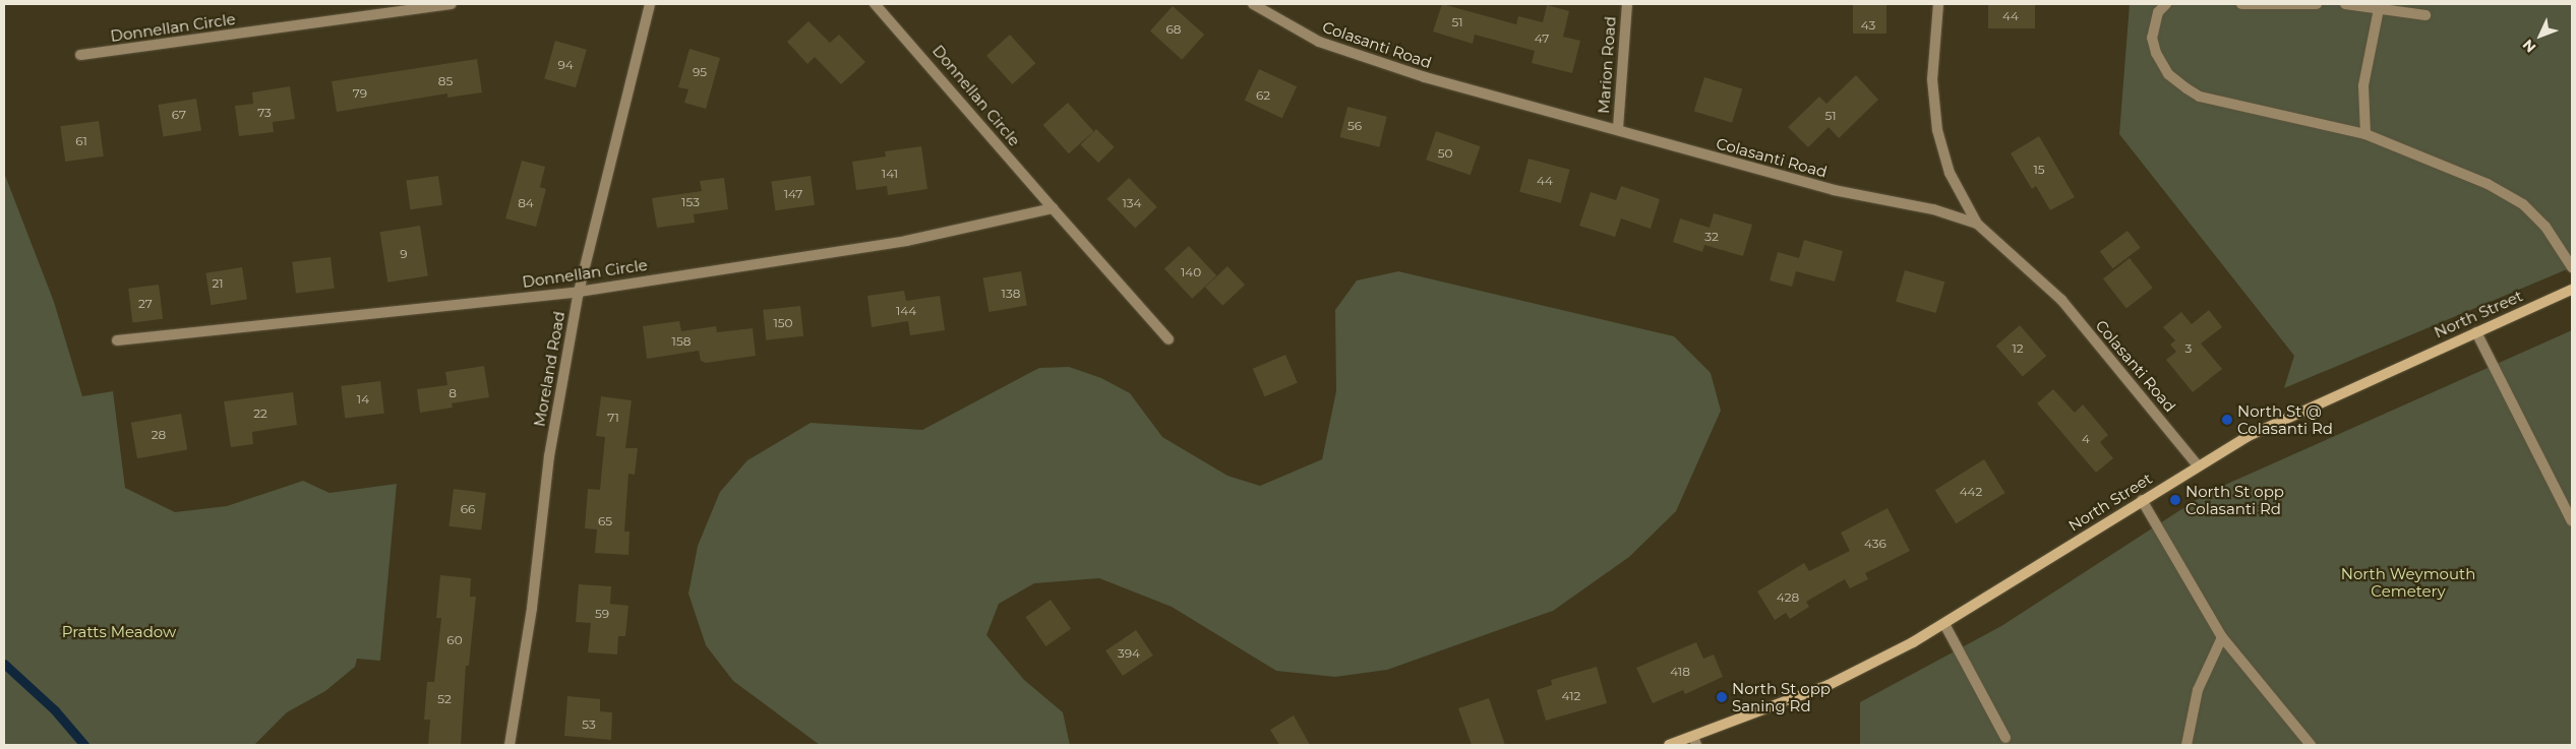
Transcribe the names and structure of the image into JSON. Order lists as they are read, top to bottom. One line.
{"streets":{"street":["Donnellan Circle","Colasanti Road","Marion Road","North Street","Moreland Road"]},"crossings":[["Donnellan Circle","Moreland Road"],["Colasanti Road","Marion Road"],["Colasanti Road","North Street"]],"parks":["North Weymouth Cemetery","Pratts Meadow"],"places":["North St @ Colasanti Rd","North St opp Colasanti Rd","North St opp Saning Rd"],"house_numbers":["44","51","43","68","47","94","95","85","79","62","73","67","51","56","61","50","15","141","44","147","153","84","134","32","9","140","21","138","27","144","150","158","12","3","8","14","22","71","28","4","442","66","65","436","428","59","60","394","418","412","52","53"],"north":"bottom left"}
